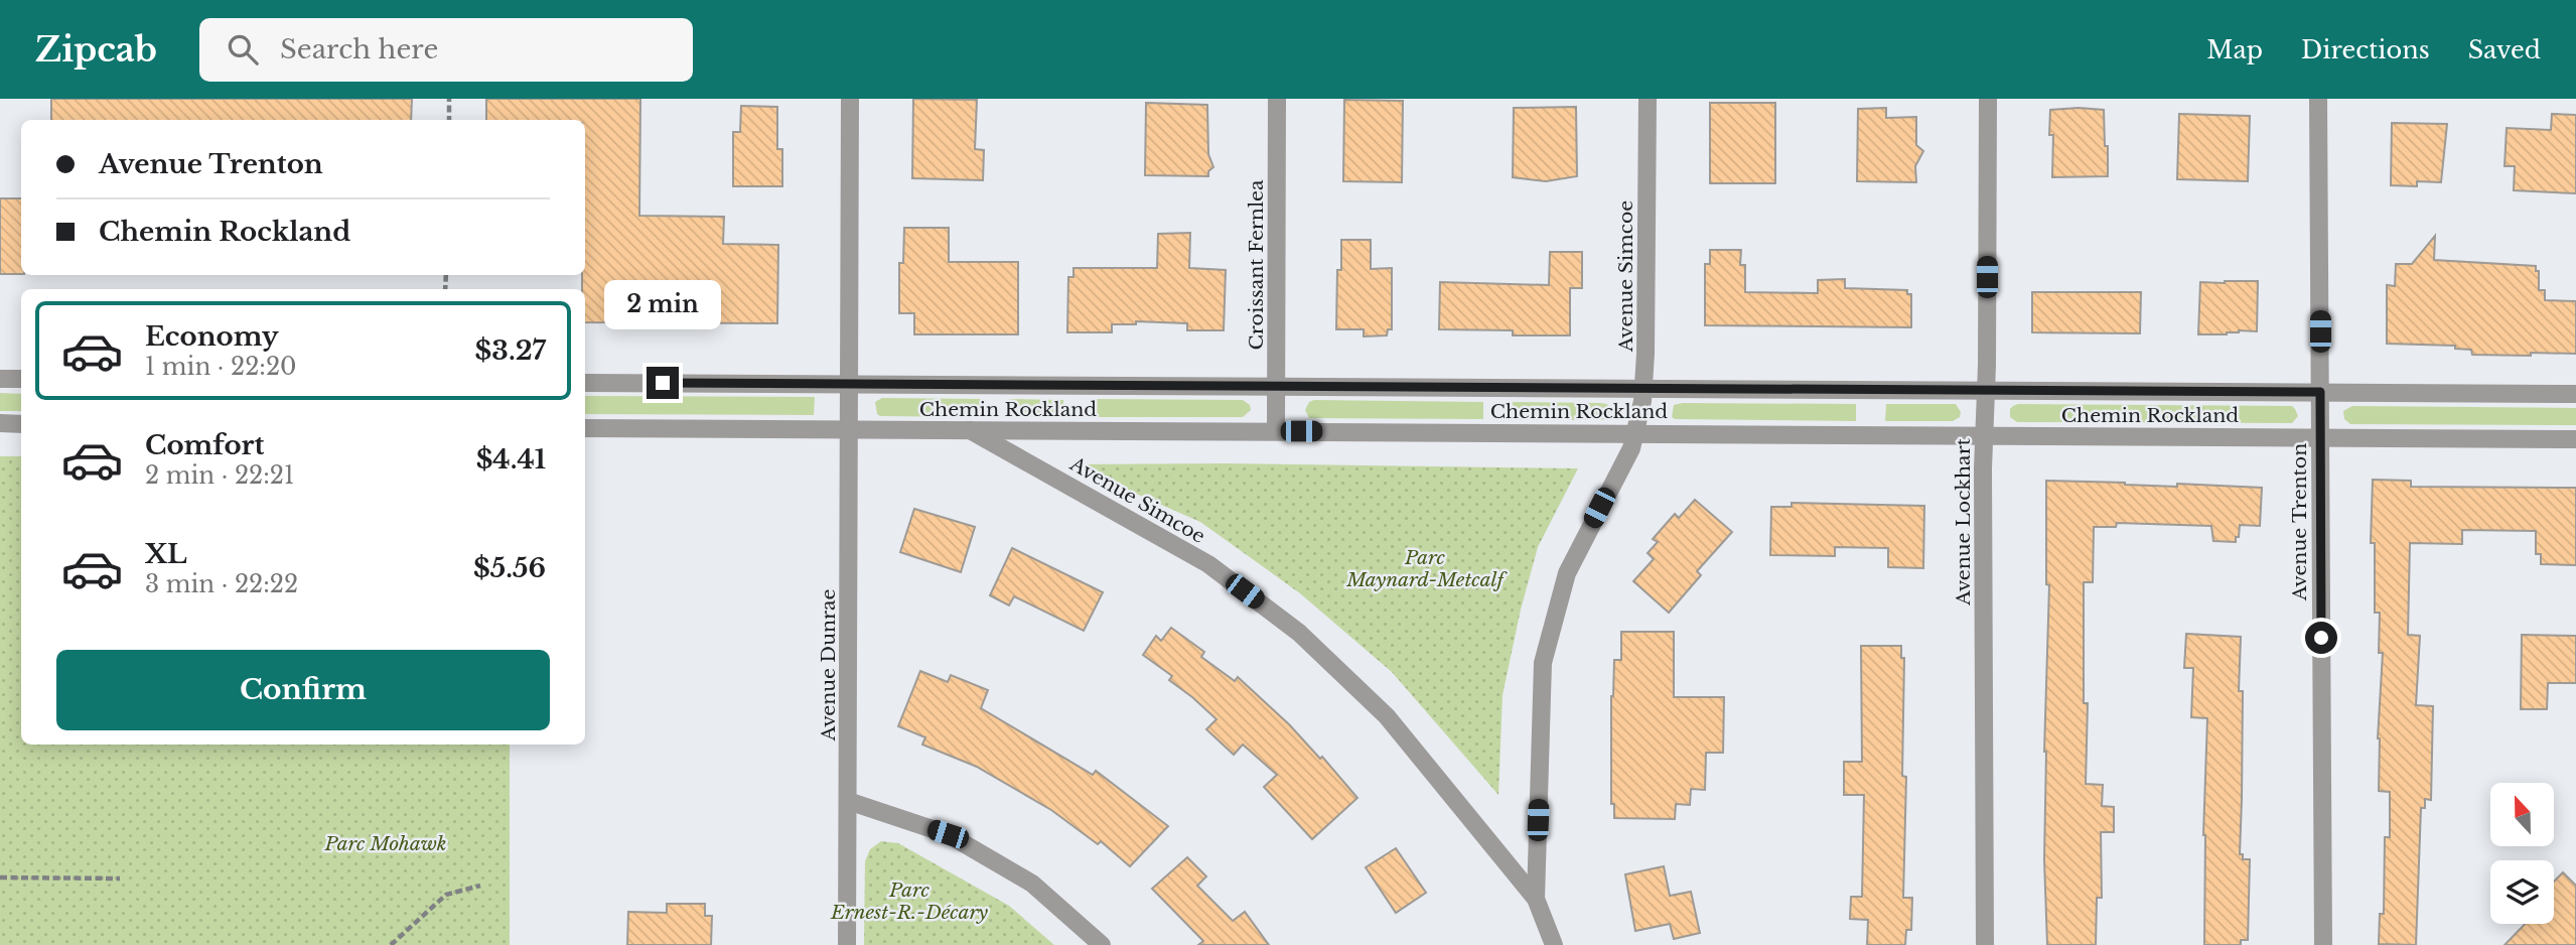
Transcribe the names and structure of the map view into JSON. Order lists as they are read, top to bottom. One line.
{"streets":{"street":["Croissant Fernlea","Avenue Simcoe","Chemin Rockland","Avenue Lockhart","Avenue Trenton","Avenue Dunrae"]},"crossings":[["Croissant Fernlea","Chemin Rockland"],["Avenue Simcoe","Chemin Rockland"],["Chemin Rockland","Avenue Lockhart"],["Chemin Rockland","Avenue Trenton"],["Chemin Rockland","Avenue Dunrae"]],"parks":["Parc Maynard-Metcalf","Parc Mohawk","Parc Ernest-R.-Décary"],"north":"top","page":{"header":"Zipcab","search":"Search here","nav":["Map","Directions","Saved"],"banner":["Avenue Trenton","Chemin Rockland"],"bubble":"2 min","list":[{"name":"Economy","note":"1 min · 22:20","value":"$3.27"},{"name":"Comfort","note":"2 min · 22:21","value":"$4.41"},{"name":"XL","note":"3 min · 22:22","value":"$5.56"}],"buttons":"Confirm"}}
